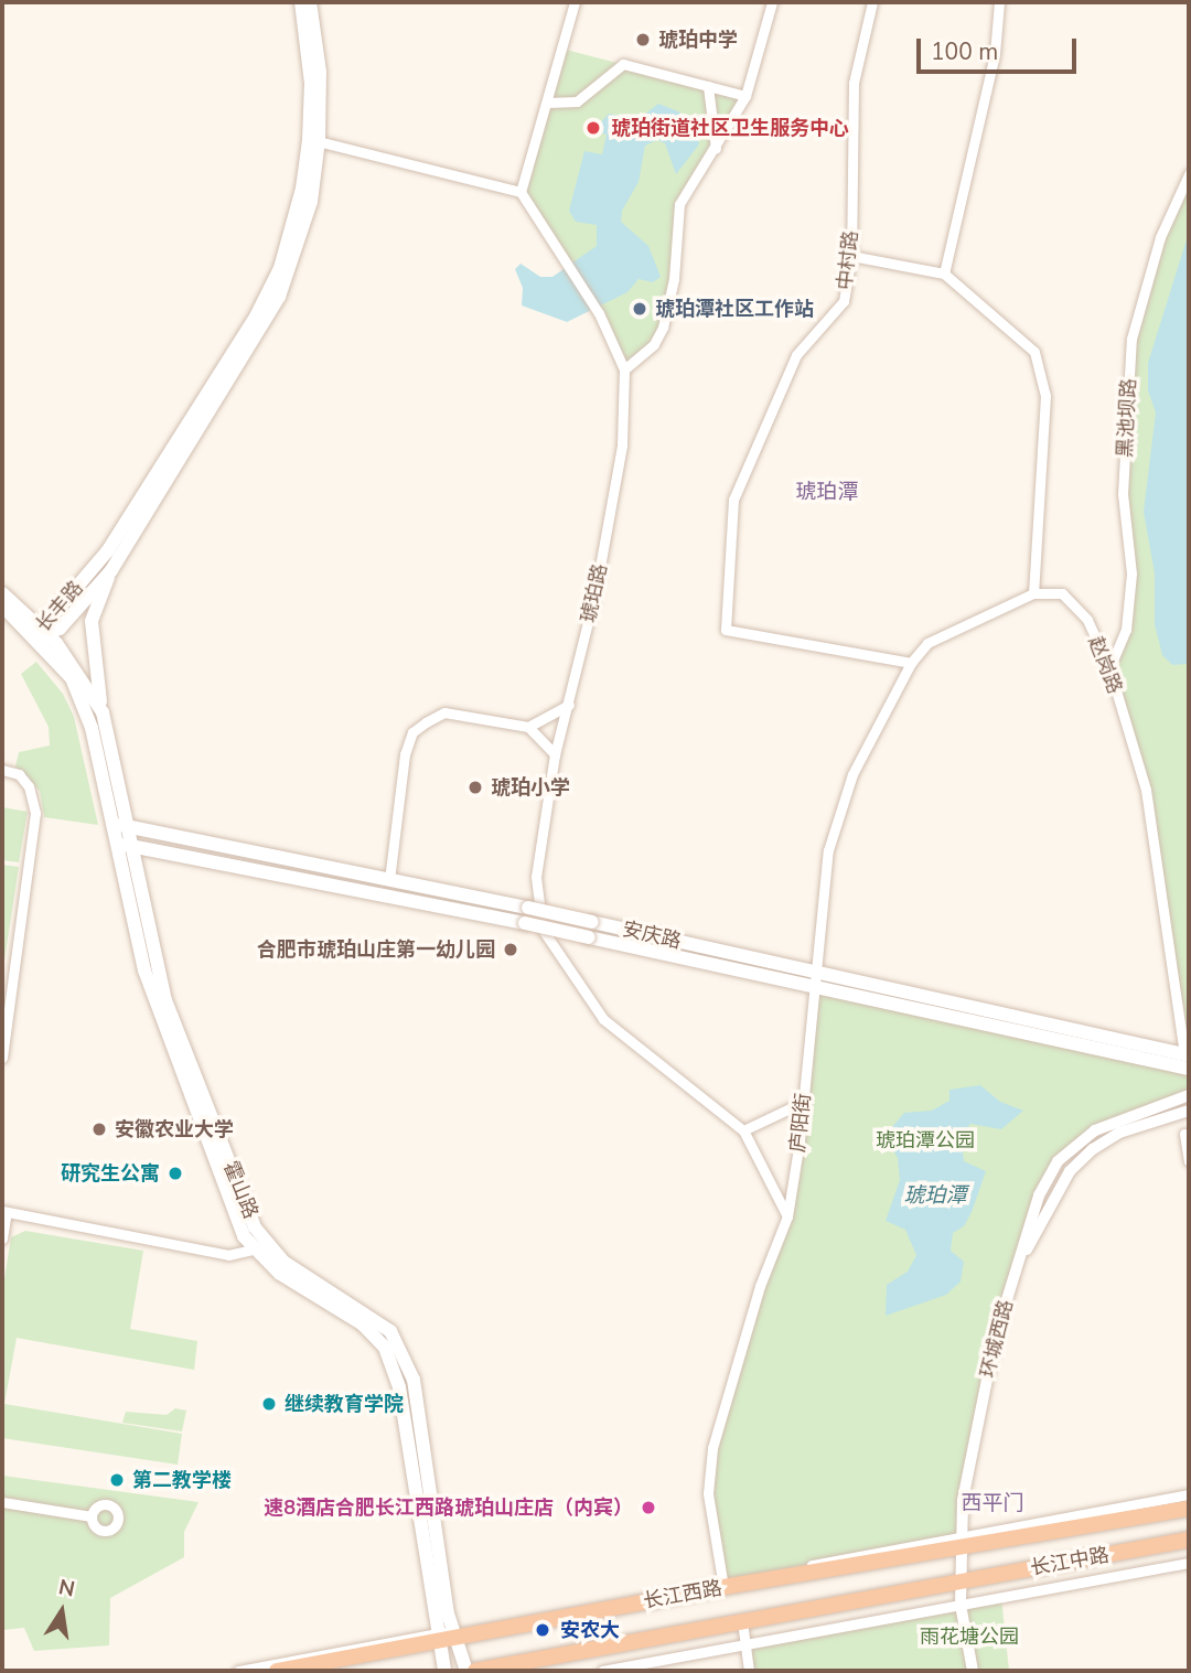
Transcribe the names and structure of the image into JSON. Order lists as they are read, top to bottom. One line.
{"streets":{"highway":["长江中路","长江西路"],"main road":["长丰路","安庆路","霍山路"],"street":["中村路","黑池坝路","琥珀路","赵岗路","庐阳街","环城西路"]},"crossings":[["中村路","庐阳街"],["黑池坝路","赵岗路"],["长丰路","霍山路"],["赵岗路","安庆路"],["安庆路","庐阳街"],["安庆路","霍山路"],["庐阳街","长江西路"],["霍山路","长江西路"],["环城西路","长江中路"],["环城西路","长江西路"],["长江中路","长江西路"]],"districts":["琥珀潭","西平门"],"water":["琥珀潭"],"parks":["琥珀潭公园","雨花塘公园"],"places":["琥珀中学","琥珀街道社区卫生服务中心","琥珀潭社区工作站","琥珀小学","合肥市琥珀山庄第一幼儿园","安徽农业大学","研究生公寓","继续教育学院","第二教学楼","速8酒店合肥长江西路琥珀山庄店（内宾）","安农大"],"scale_bar":"100 m","north":"top"}
